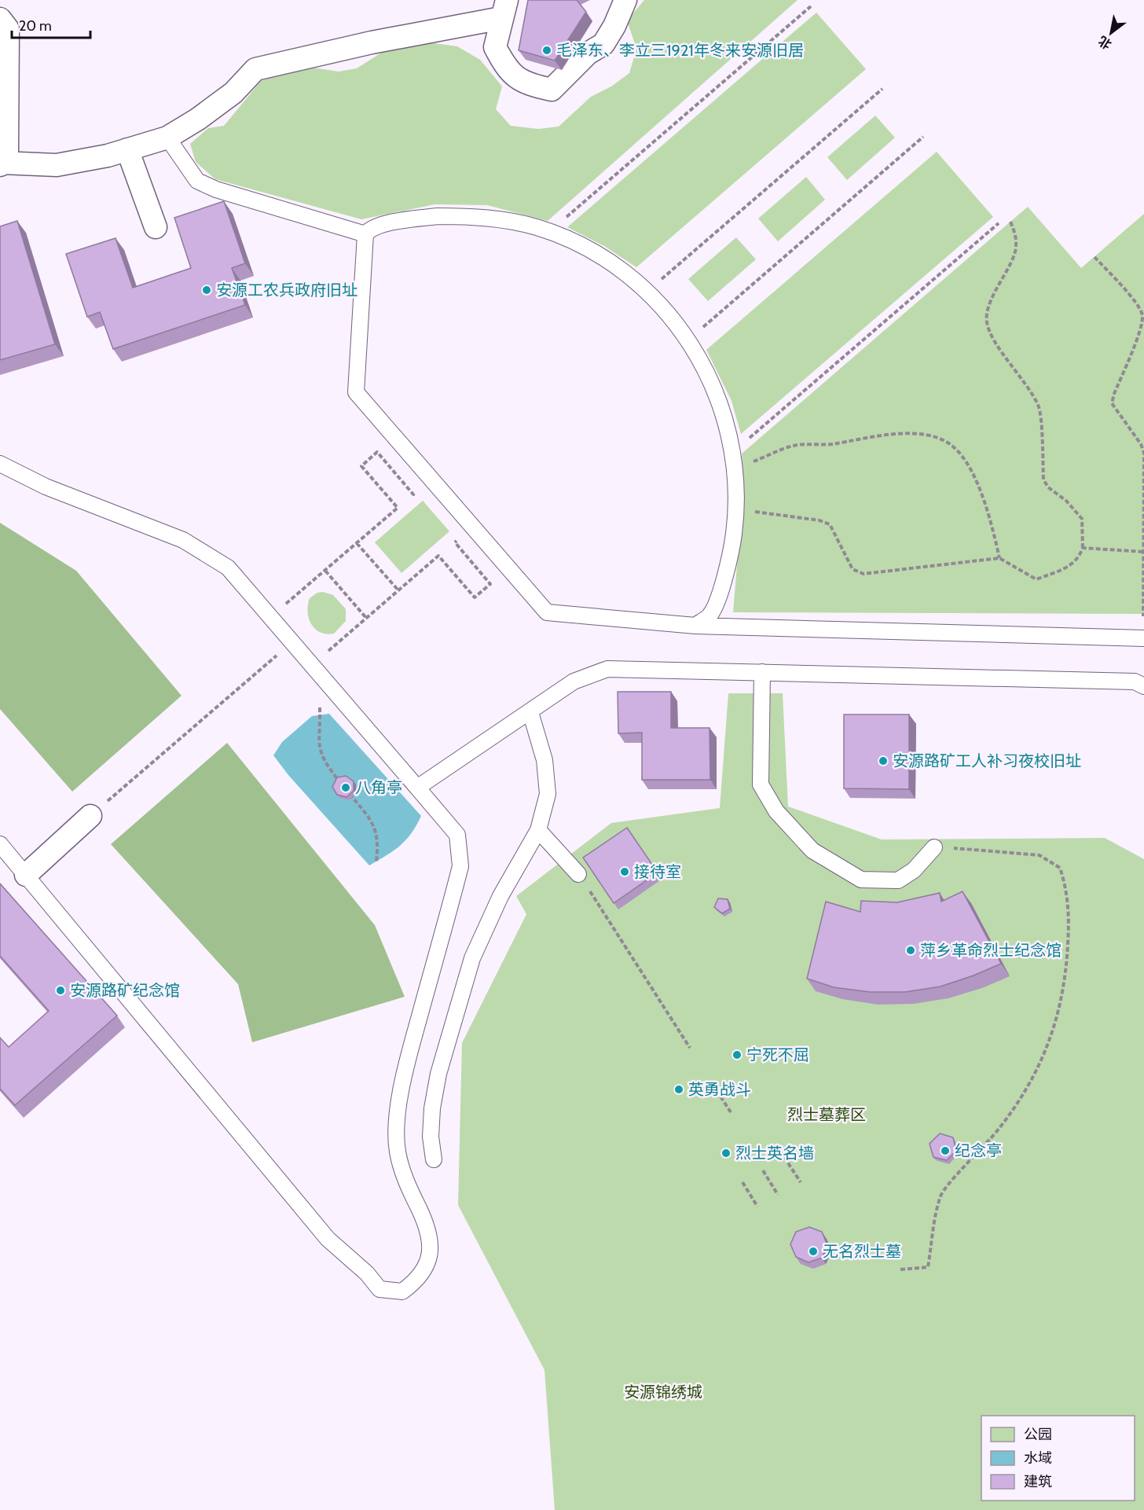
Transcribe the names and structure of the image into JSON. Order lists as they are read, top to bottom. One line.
{"parks":["烈士墓葬区","安源锦绣城"],"places":["毛泽东、李立三1921年冬来安源旧居","安源工农兵政府旧址","安源路矿工人补习夜校旧址","八角亭","接待室","萍乡革命烈士纪念馆","安源路矿纪念馆","宁死不屈","英勇战斗","纪念亭","烈士英名墙","无名烈士墓"],"legend":["公园","水域","建筑"],"scale_bar":"20 m","north":"bottom left"}
